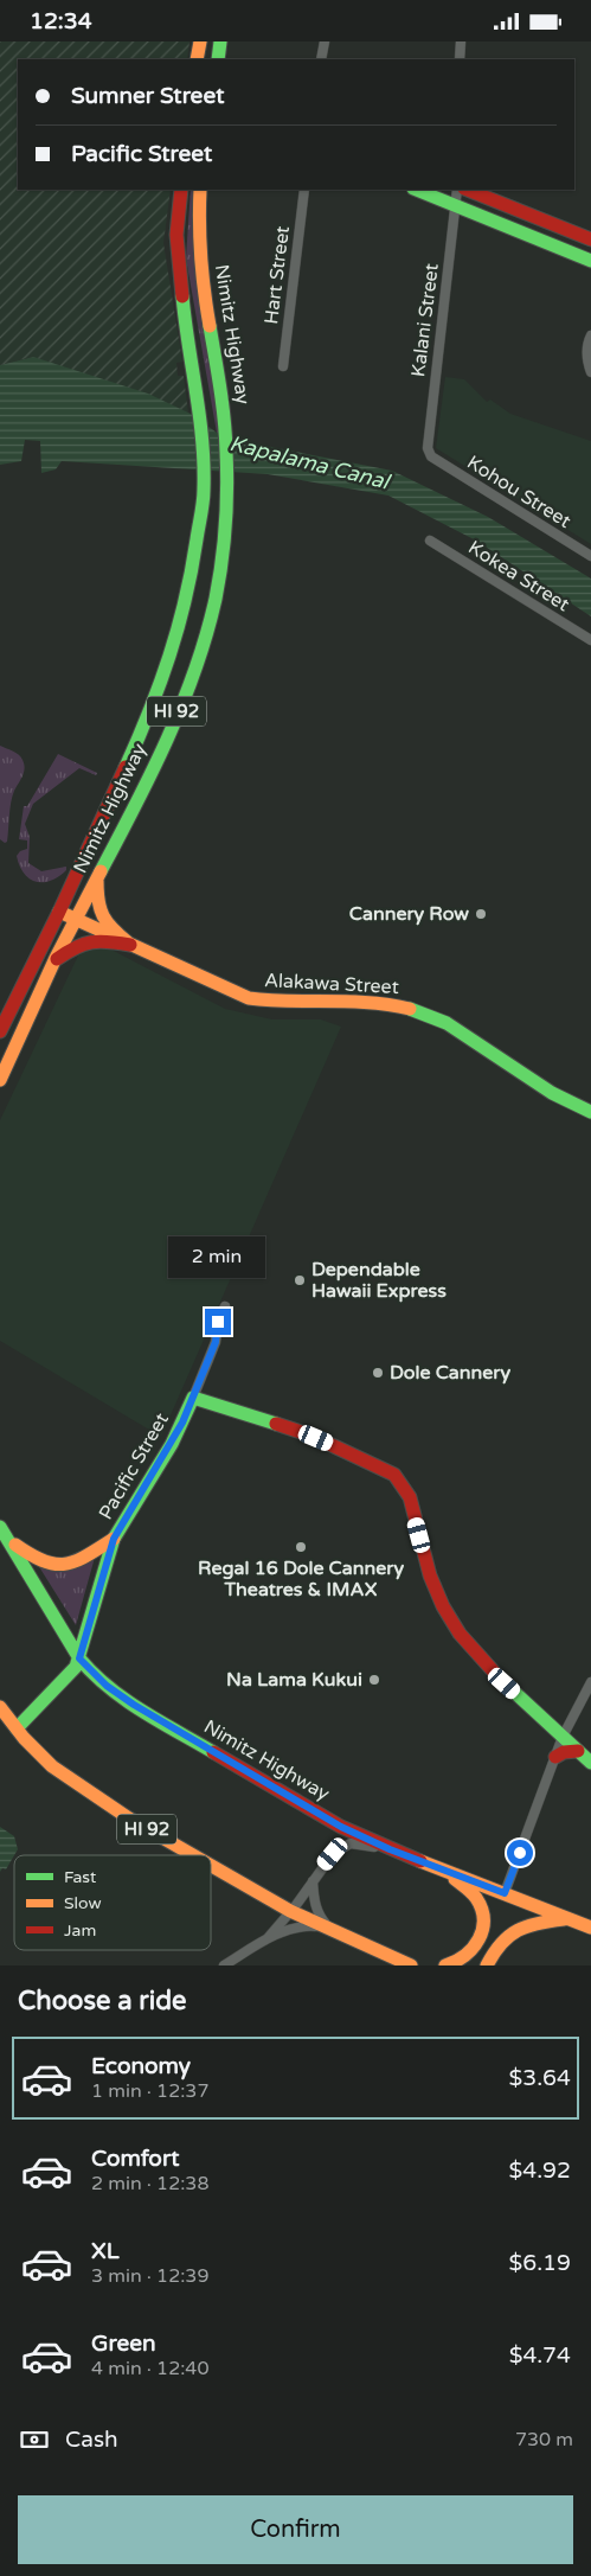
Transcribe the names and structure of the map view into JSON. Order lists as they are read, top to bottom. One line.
{"streets":{"main road":["Nimitz Highway","HI 92","Alakawa Street","Pacific Street"],"street":["Hart Street","Kalani Street","Kohou Street","Kokea Street"]},"crossings":[["Kalani Street","Kohou Street"],["Nimitz Highway","Alakawa Street"],["Nimitz Highway","Pacific Street"],["HI 92","Pacific Street"]],"water":["Kapalama Canal"],"places":["Cannery Row","Dependable Hawaii Express","Dole Cannery","Regal 16 Dole Cannery Theatres & IMAX","Na Lama Kukui"],"legend":["Fast","Slow","Jam"],"page":{"status":"12:34","banner":["Sumner Street","Pacific Street"],"bubble":"2 min","heading":"Choose a ride","list":[{"name":"Economy","note":"1 min · 12:37","value":"$3.64"},{"name":"Comfort","note":"2 min · 12:38","value":"$4.92"},{"name":"XL","note":"3 min · 12:39","value":"$6.19"},{"name":"Green","note":"4 min · 12:40","value":"$4.74"}],"pay":["Cash","730 m"],"buttons":"Confirm"}}
